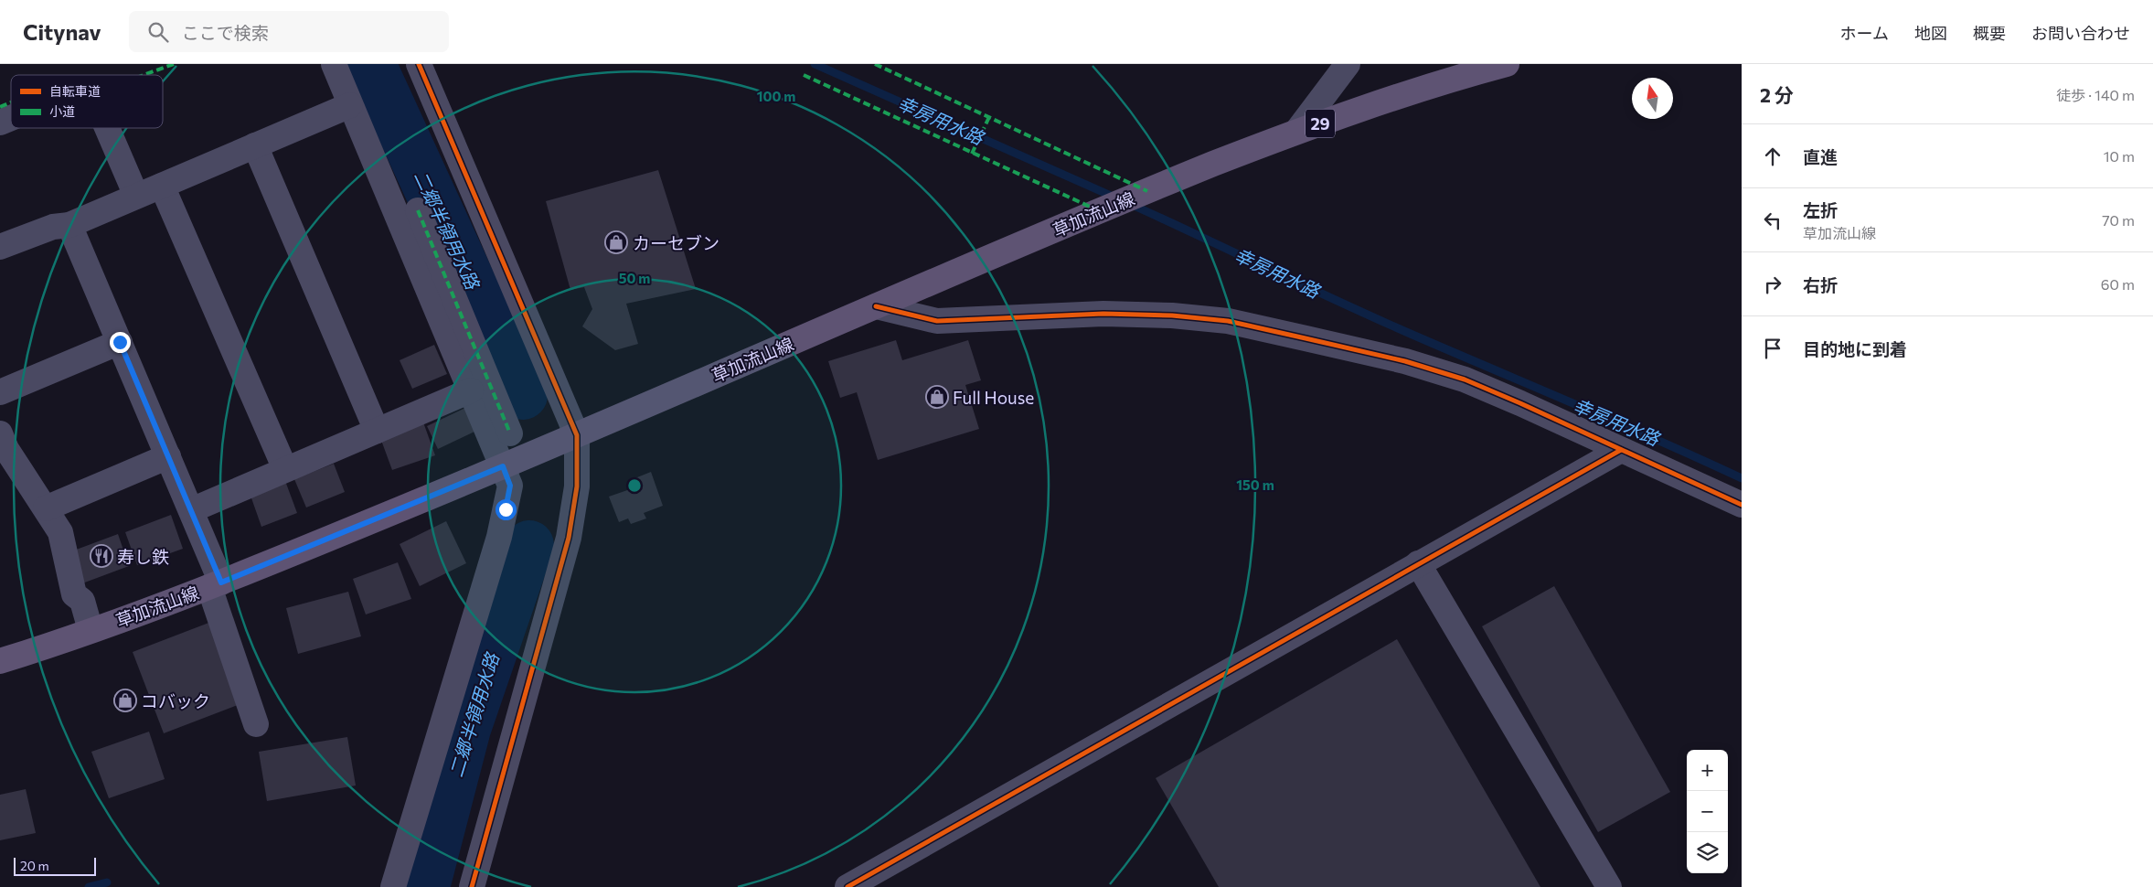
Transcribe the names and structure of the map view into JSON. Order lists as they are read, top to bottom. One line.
{"streets":{"main road":["29","草加流山線"]},"water":["幸房用水路","二郷半領用水路"],"places":{"shop":["カーセブン","Full House","コバック"],"restaurant":["寿し鉄"]},"legend":["自転車道","小道"],"scale_bar":"20 m","north":"top","page":{"header":"Citynav","search":"ここで検索","nav":["ホーム","地図","概要","お問い合わせ"],"heading":["2 分","徒歩 · 140 m"],"list":[["直進","10 m"],["左折","草加流山線","70 m"],["右折","60 m"],"目的地に到着"],"map_buttons":["+","−"],"scale":"20 m"},"rings":["100 m","50 m","150 m"]}
